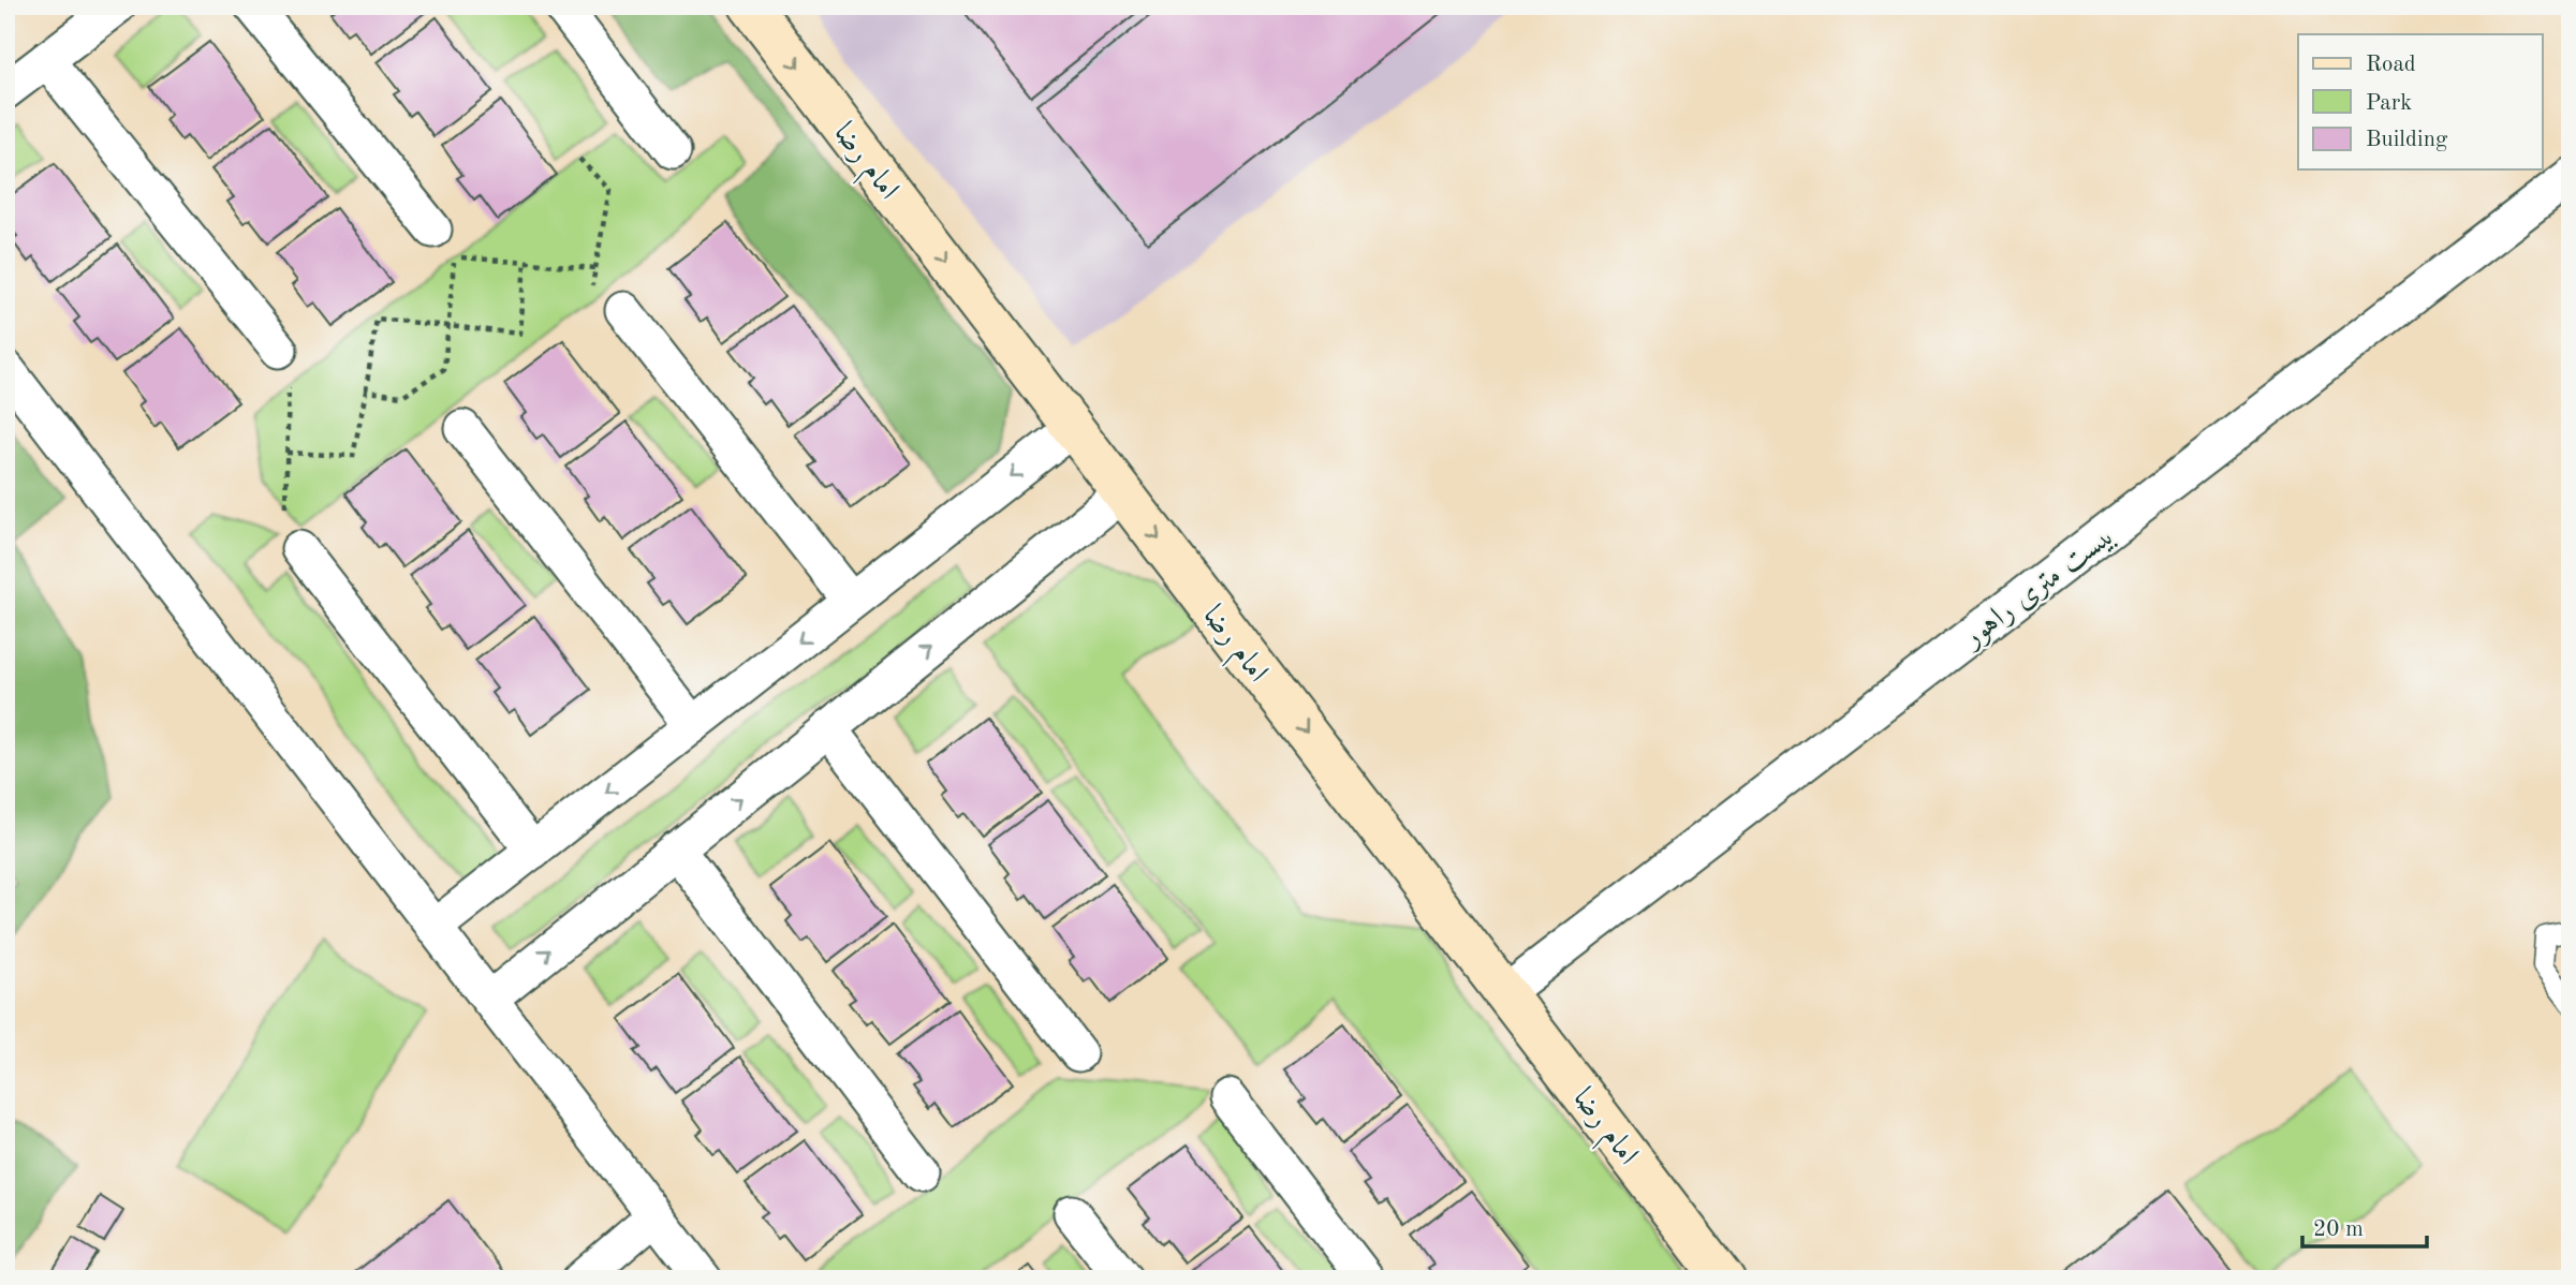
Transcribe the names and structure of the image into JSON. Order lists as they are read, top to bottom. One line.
{"streets":{"main road":["امام رضا"],"street":["بیست متری راهور"]},"crossings":[["امام رضا","بیست متری راهور"]],"one_way":["امام رضا"],"legend":["Road","Park","Building"],"scale_bar":"20 m"}
